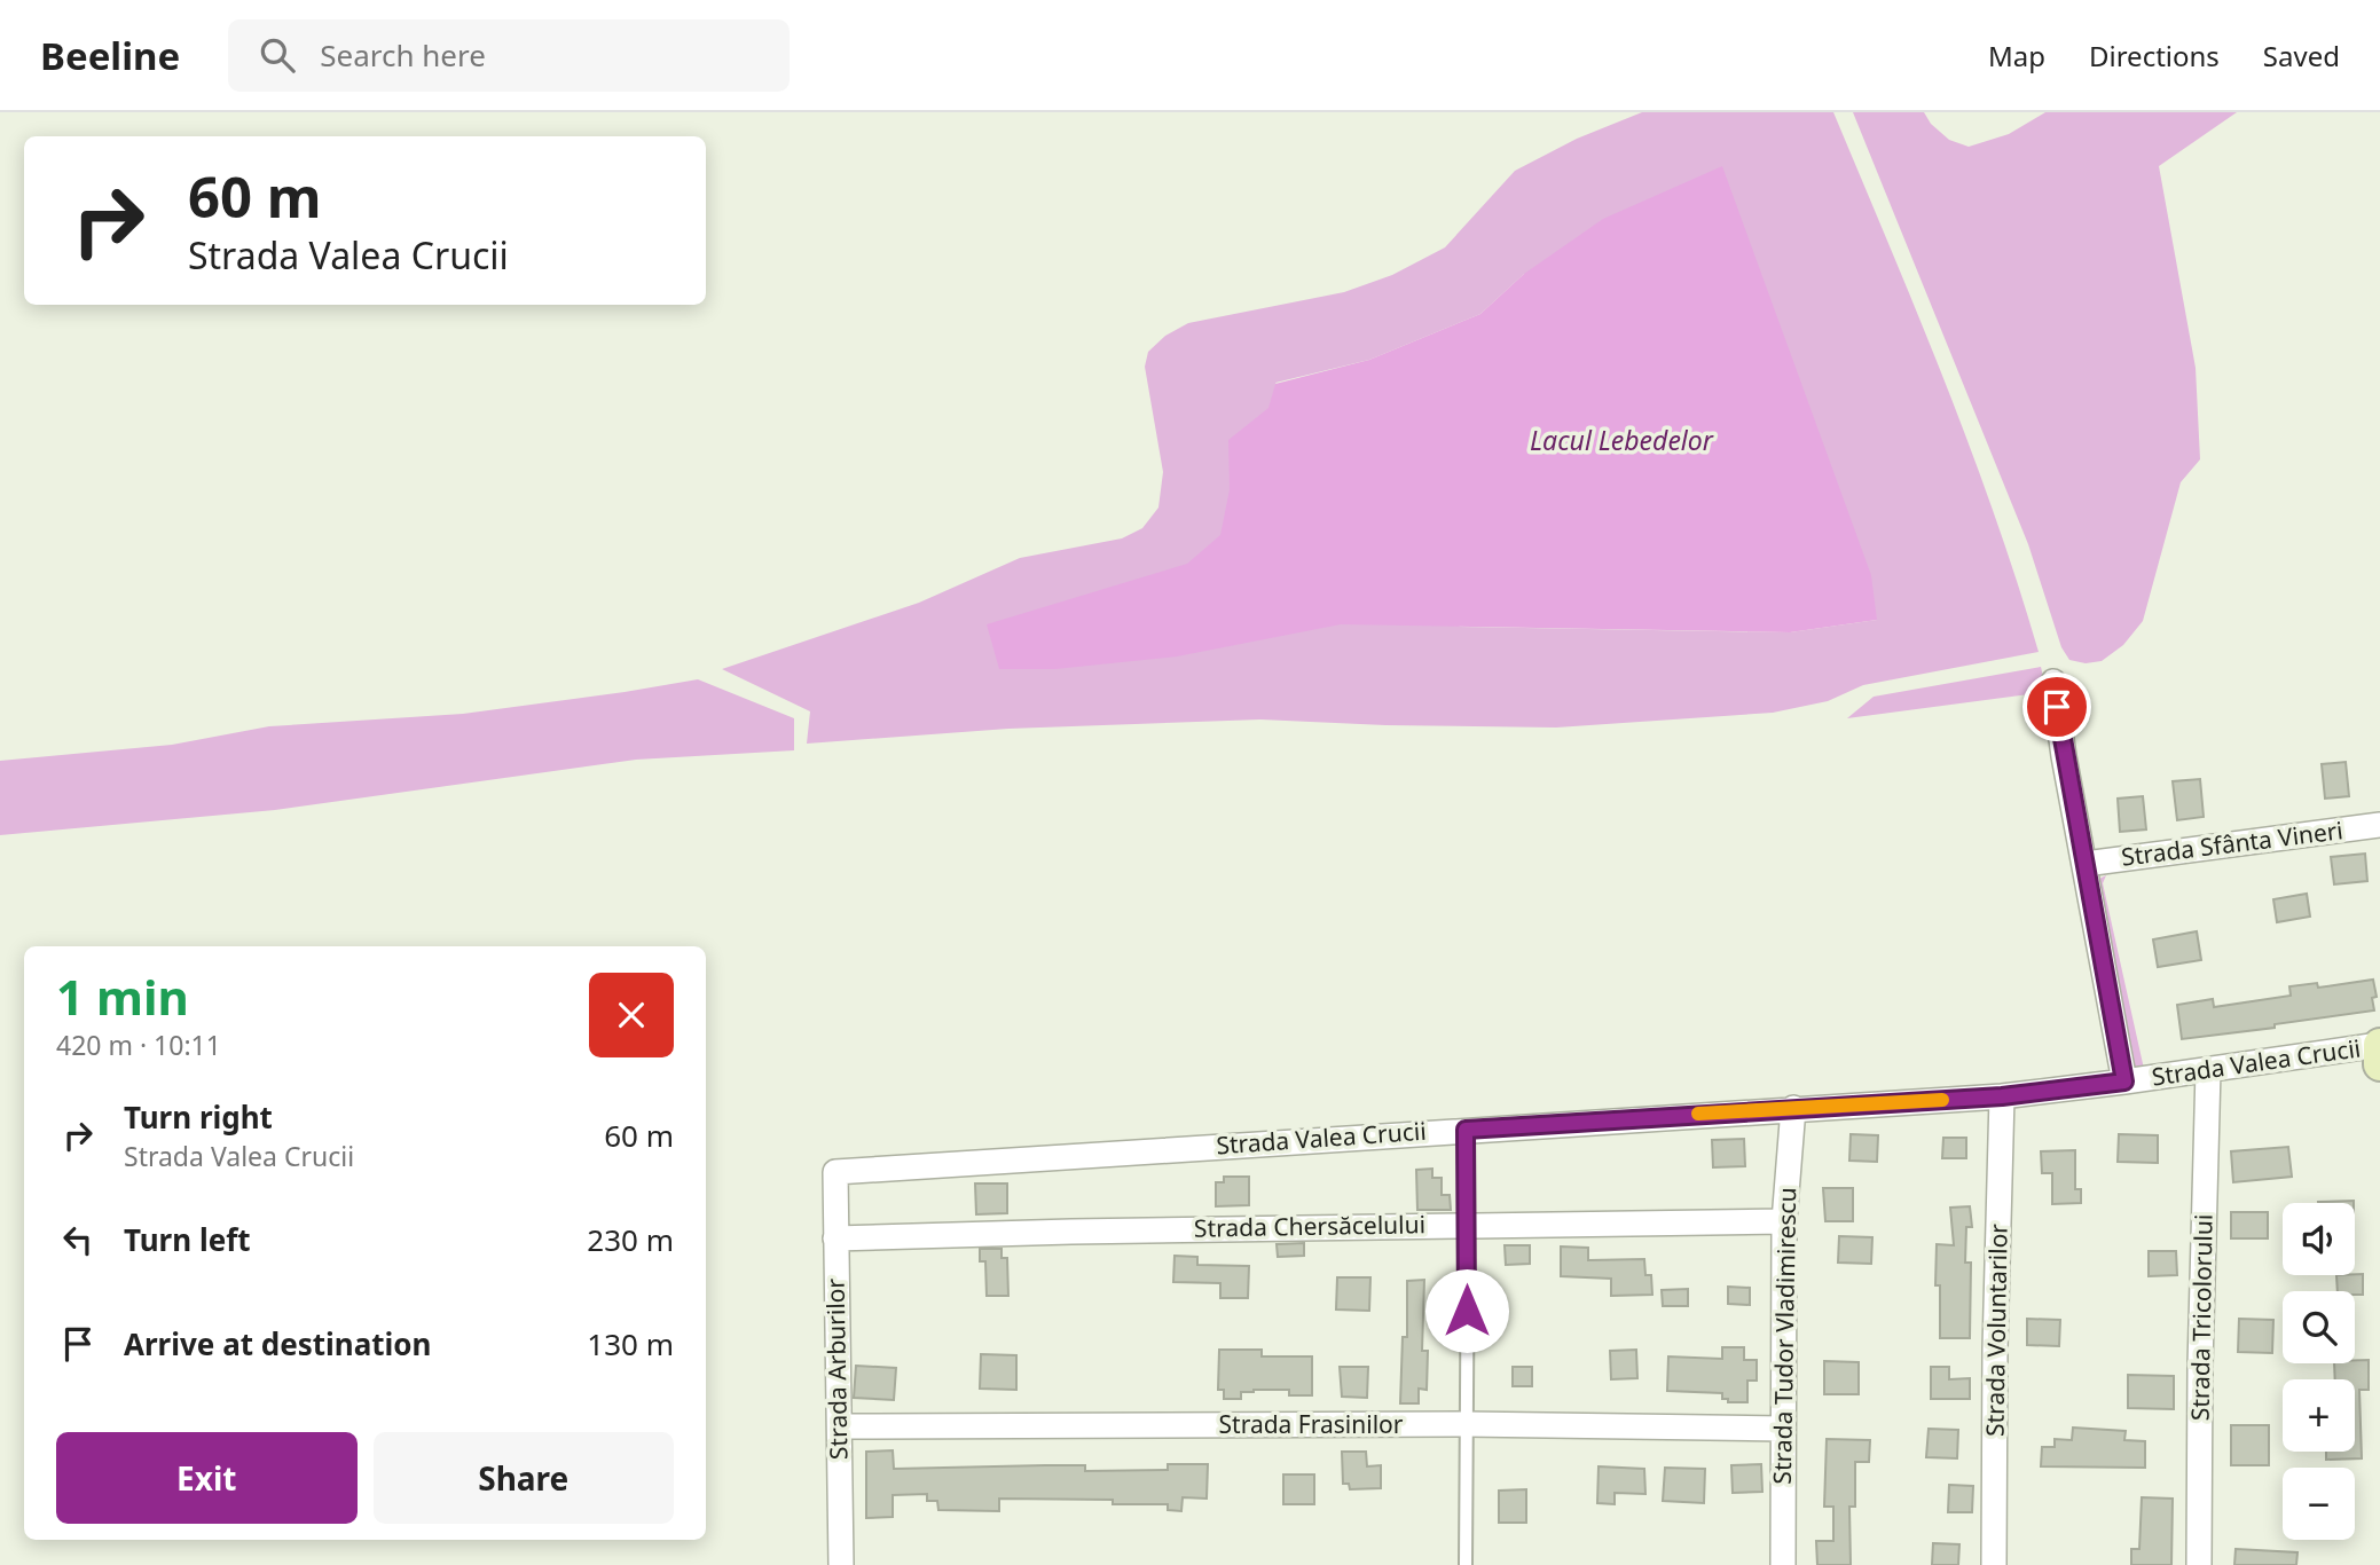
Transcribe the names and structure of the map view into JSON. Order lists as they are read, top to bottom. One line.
{"streets":{"street":["Strada Sfânta Vineri","Strada Valea Crucii","Strada Chersăcelului","Strada Tricolorului","Strada Voluntarilor","Strada Tudor Vladimirescu","Strada Arburilor","Strada Frasinilor"]},"crossings":[["Strada Valea Crucii","Strada Tricolorului"],["Strada Valea Crucii","Strada Voluntarilor"],["Strada Valea Crucii","Strada Tudor Vladimirescu"],["Strada Valea Crucii","Strada Arburilor"],["Strada Chersăcelului","Strada Tudor Vladimirescu"],["Strada Chersăcelului","Strada Arburilor"],["Strada Tudor Vladimirescu","Strada Frasinilor"],["Strada Arburilor","Strada Frasinilor"]],"water":["Lacul Lebedelor"],"page":{"header":"Beeline","search":"Search here","nav":["Map","Directions","Saved"],"turn":["60 m","Strada Valea Crucii"],"heading":["1 min","420 m · 10:11"],"list":[{"name":"Turn right","note":"Strada Valea Crucii","value":"60 m"},{"name":"Turn left","value":"230 m"},{"name":"Arrive at destination","value":"130 m"}],"map_buttons":["+","−"],"buttons":["Exit","Share"]}}
